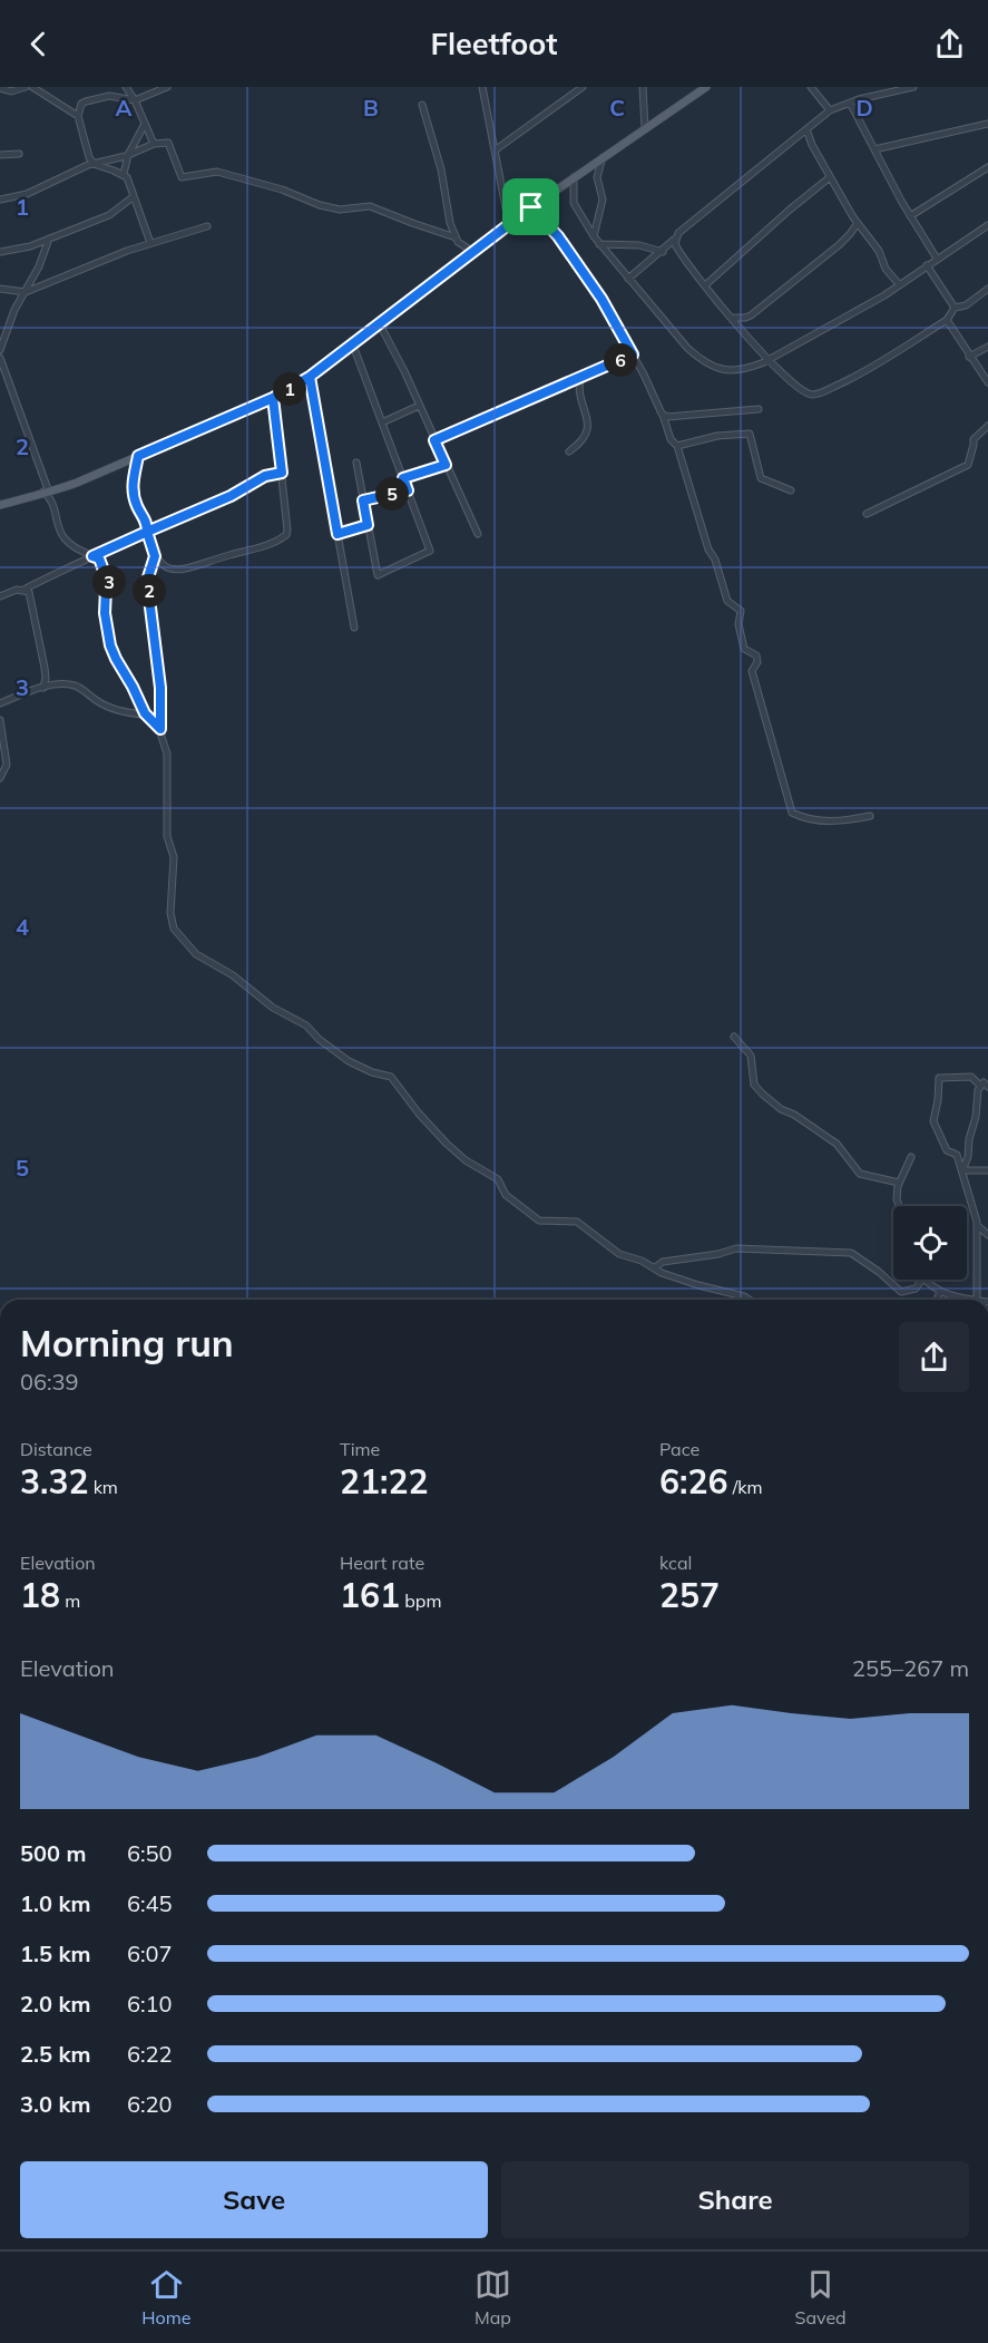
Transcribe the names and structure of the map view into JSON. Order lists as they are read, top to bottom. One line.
{"page":{"header":"Fleetfoot","pins":["6","1","5","3","2"],"heading":["Morning run","06:39"],"stats":[["Distance","3.32 km"],["Time","21:22"],["Pace","6:26 /km"],["Elevation","18 m"],["Heart rate","161 bpm"],["kcal","257"]],"chart":["Elevation","255–267 m"],"list":[{"name":"500 m","note":"6:50"},{"name":"1.0 km","note":"6:45"},{"name":"1.5 km","note":"6:07"},{"name":"2.0 km","note":"6:10"},{"name":"2.5 km","note":"6:22"},{"name":"3.0 km","note":"6:20"}],"buttons":["Save","Share"],"tabs":["Home","Map","Saved"]},"grid":{"columns":["A","B","C","D"],"rows":["1","2","3","4","5"]}}
